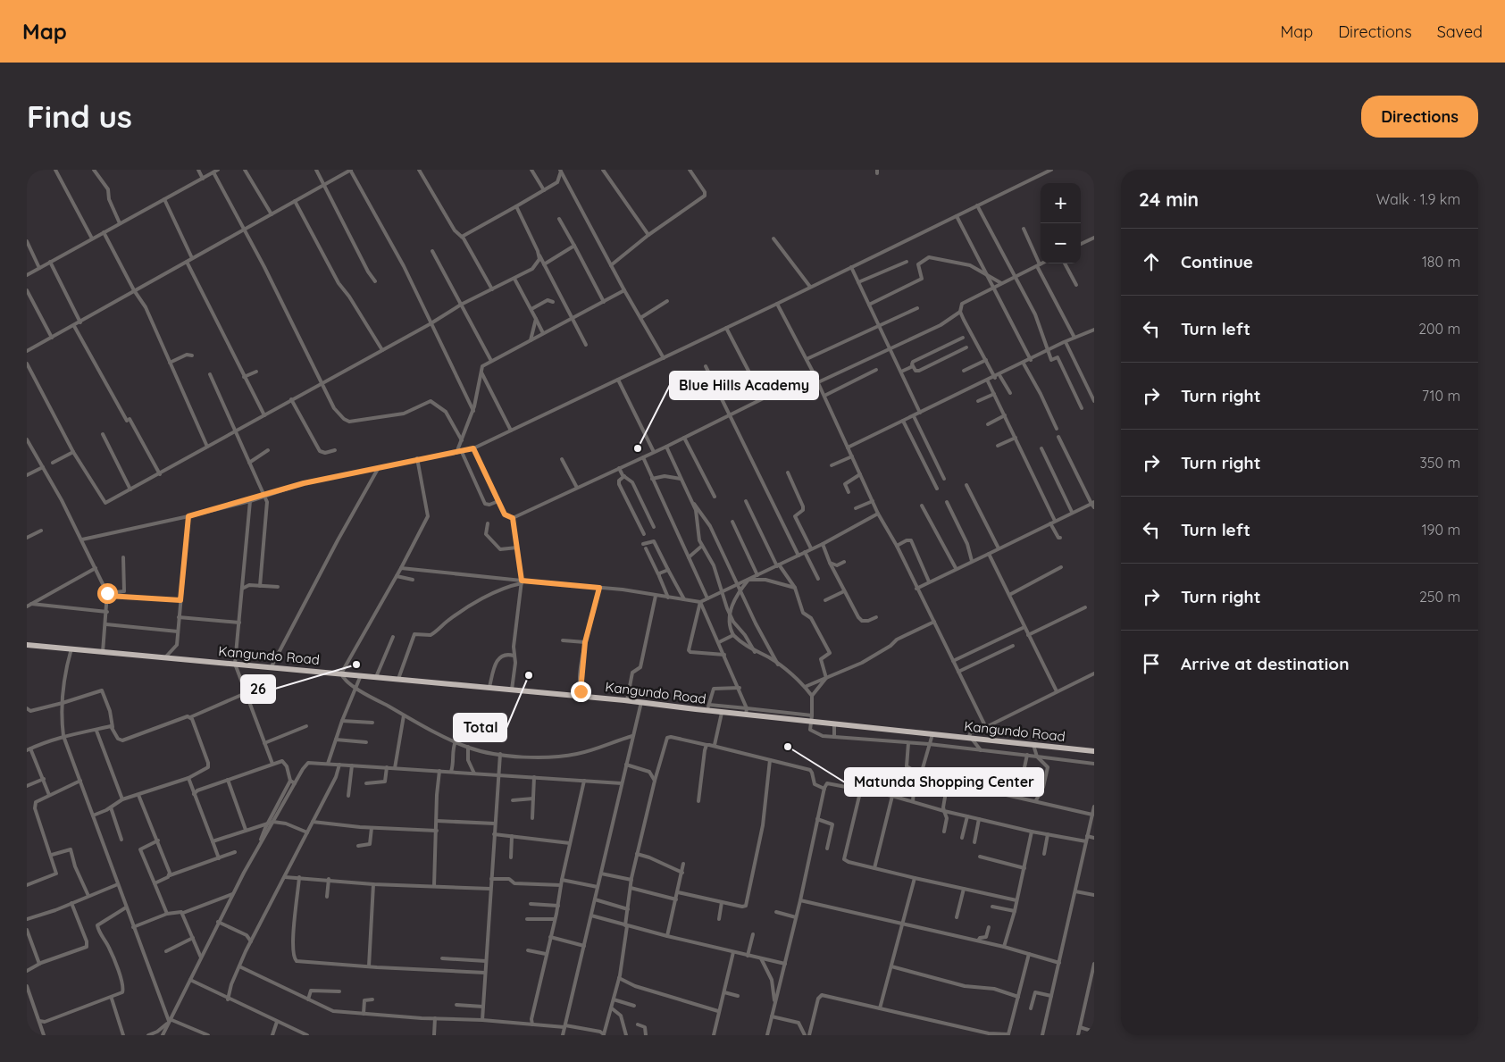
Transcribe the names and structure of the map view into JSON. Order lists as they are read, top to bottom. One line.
{"streets":{"highway":["Kangundo Road"]},"places":["Blue Hills Academy","26","Total","Matunda Shopping Center"],"page":{"header":"Map","nav":["Map","Directions","Saved"],"buttons":"Directions","title":"Find us","heading":["24 min","Walk · 1.9 km"],"map_buttons":["+","−"],"list":[["Continue","180 m"],["Turn left","200 m"],["Turn right","710 m"],["Turn right","350 m"],["Turn left","190 m"],["Turn right","250 m"],"Arrive at destination"]}}
